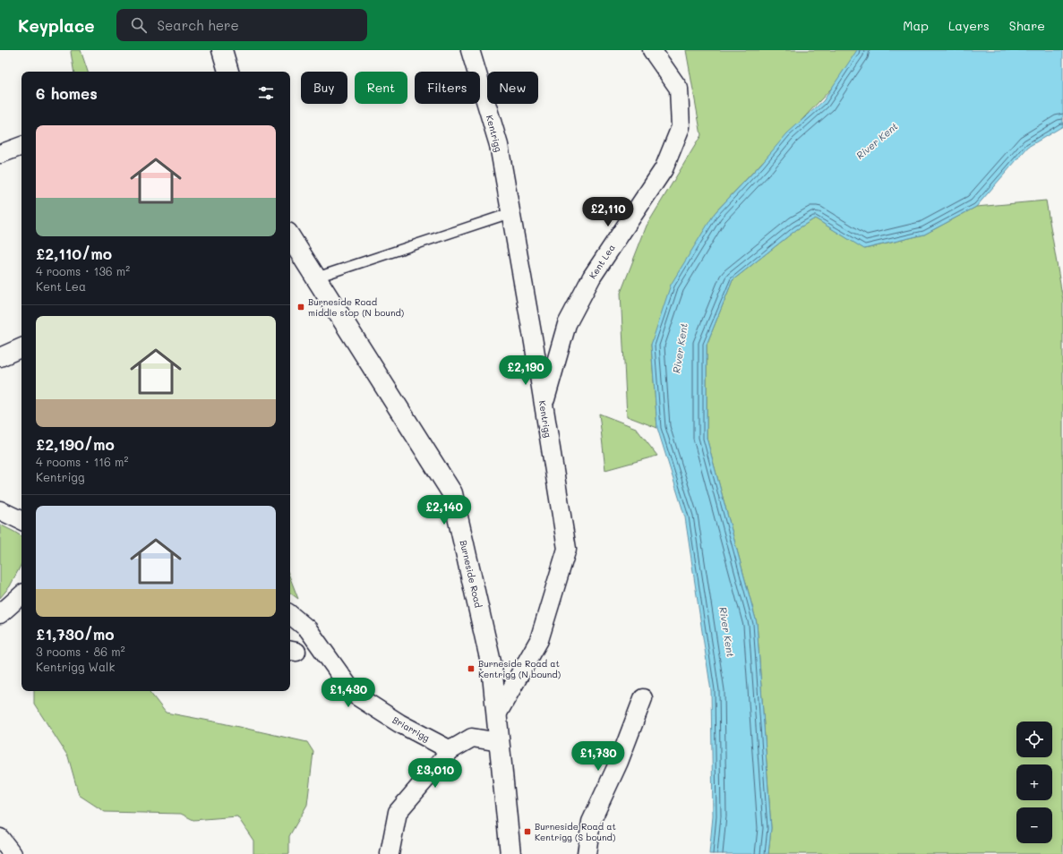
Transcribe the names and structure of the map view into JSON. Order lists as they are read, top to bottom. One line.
{"streets":{"street":["Kentrigg","Kent Lea","Burneside Road","Briarrigg"]},"crossings":[["Kentrigg","Kent Lea"],["Kentrigg","Burneside Road"]],"water":["River Kent"],"places":{"transit":["Burneside Road middle stop (N bound)","Burneside Road at Kentrigg (N bound)","Burneside Road at Kentrigg (S bound)"]},"page":{"header":"Keyplace","search":"Search here","nav":["Map","Layers","Share"],"chip":["Buy","Rent","Filters","New"],"heading":"6 homes","list":[{"name":"£2,110/mo","note":"4 rooms · 136 m² · Kent Lea"},{"name":"£2,190/mo","note":"4 rooms · 116 m² · Kentrigg"},{"name":"£1,730/mo","note":"3 rooms · 86 m² · Kentrigg Walk"}],"price":["£2,110","£2,190","£2,140","£1,430","£1,730","£3,010"],"map_buttons":["+","−"]}}
